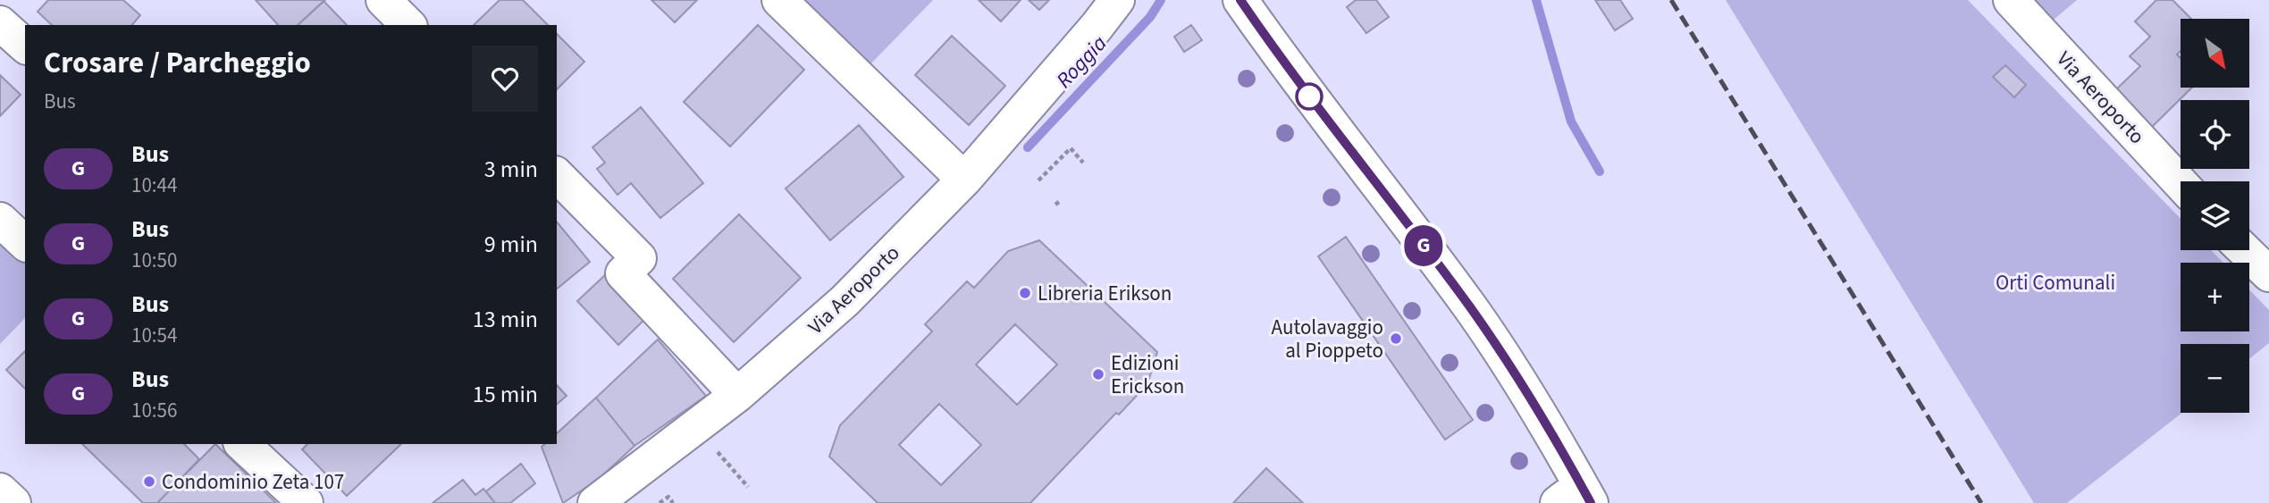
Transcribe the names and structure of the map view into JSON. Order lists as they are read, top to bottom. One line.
{"streets":{"street":["Via Aeroporto"]},"water":["Roggia"],"parks":["Orti Comunali"],"places":["Libreria Erikson","Autolavaggio al Pioppeto","Edizioni Erickson","Condominio Zeta 107"],"lines":["bus line G"],"north":"bottom right","page":{"on_map":"G","map_buttons":["+","−"],"heading":["Crosare / Parcheggio","Bus"],"list":[{"mark":"G","name":"Bus","note":"10:44","value":"3 min"},{"mark":"G","name":"Bus","note":"10:50","value":"9 min"},{"mark":"G","name":"Bus","note":"10:54","value":"13 min"},{"mark":"G","name":"Bus","note":"10:56","value":"15 min"}]}}
